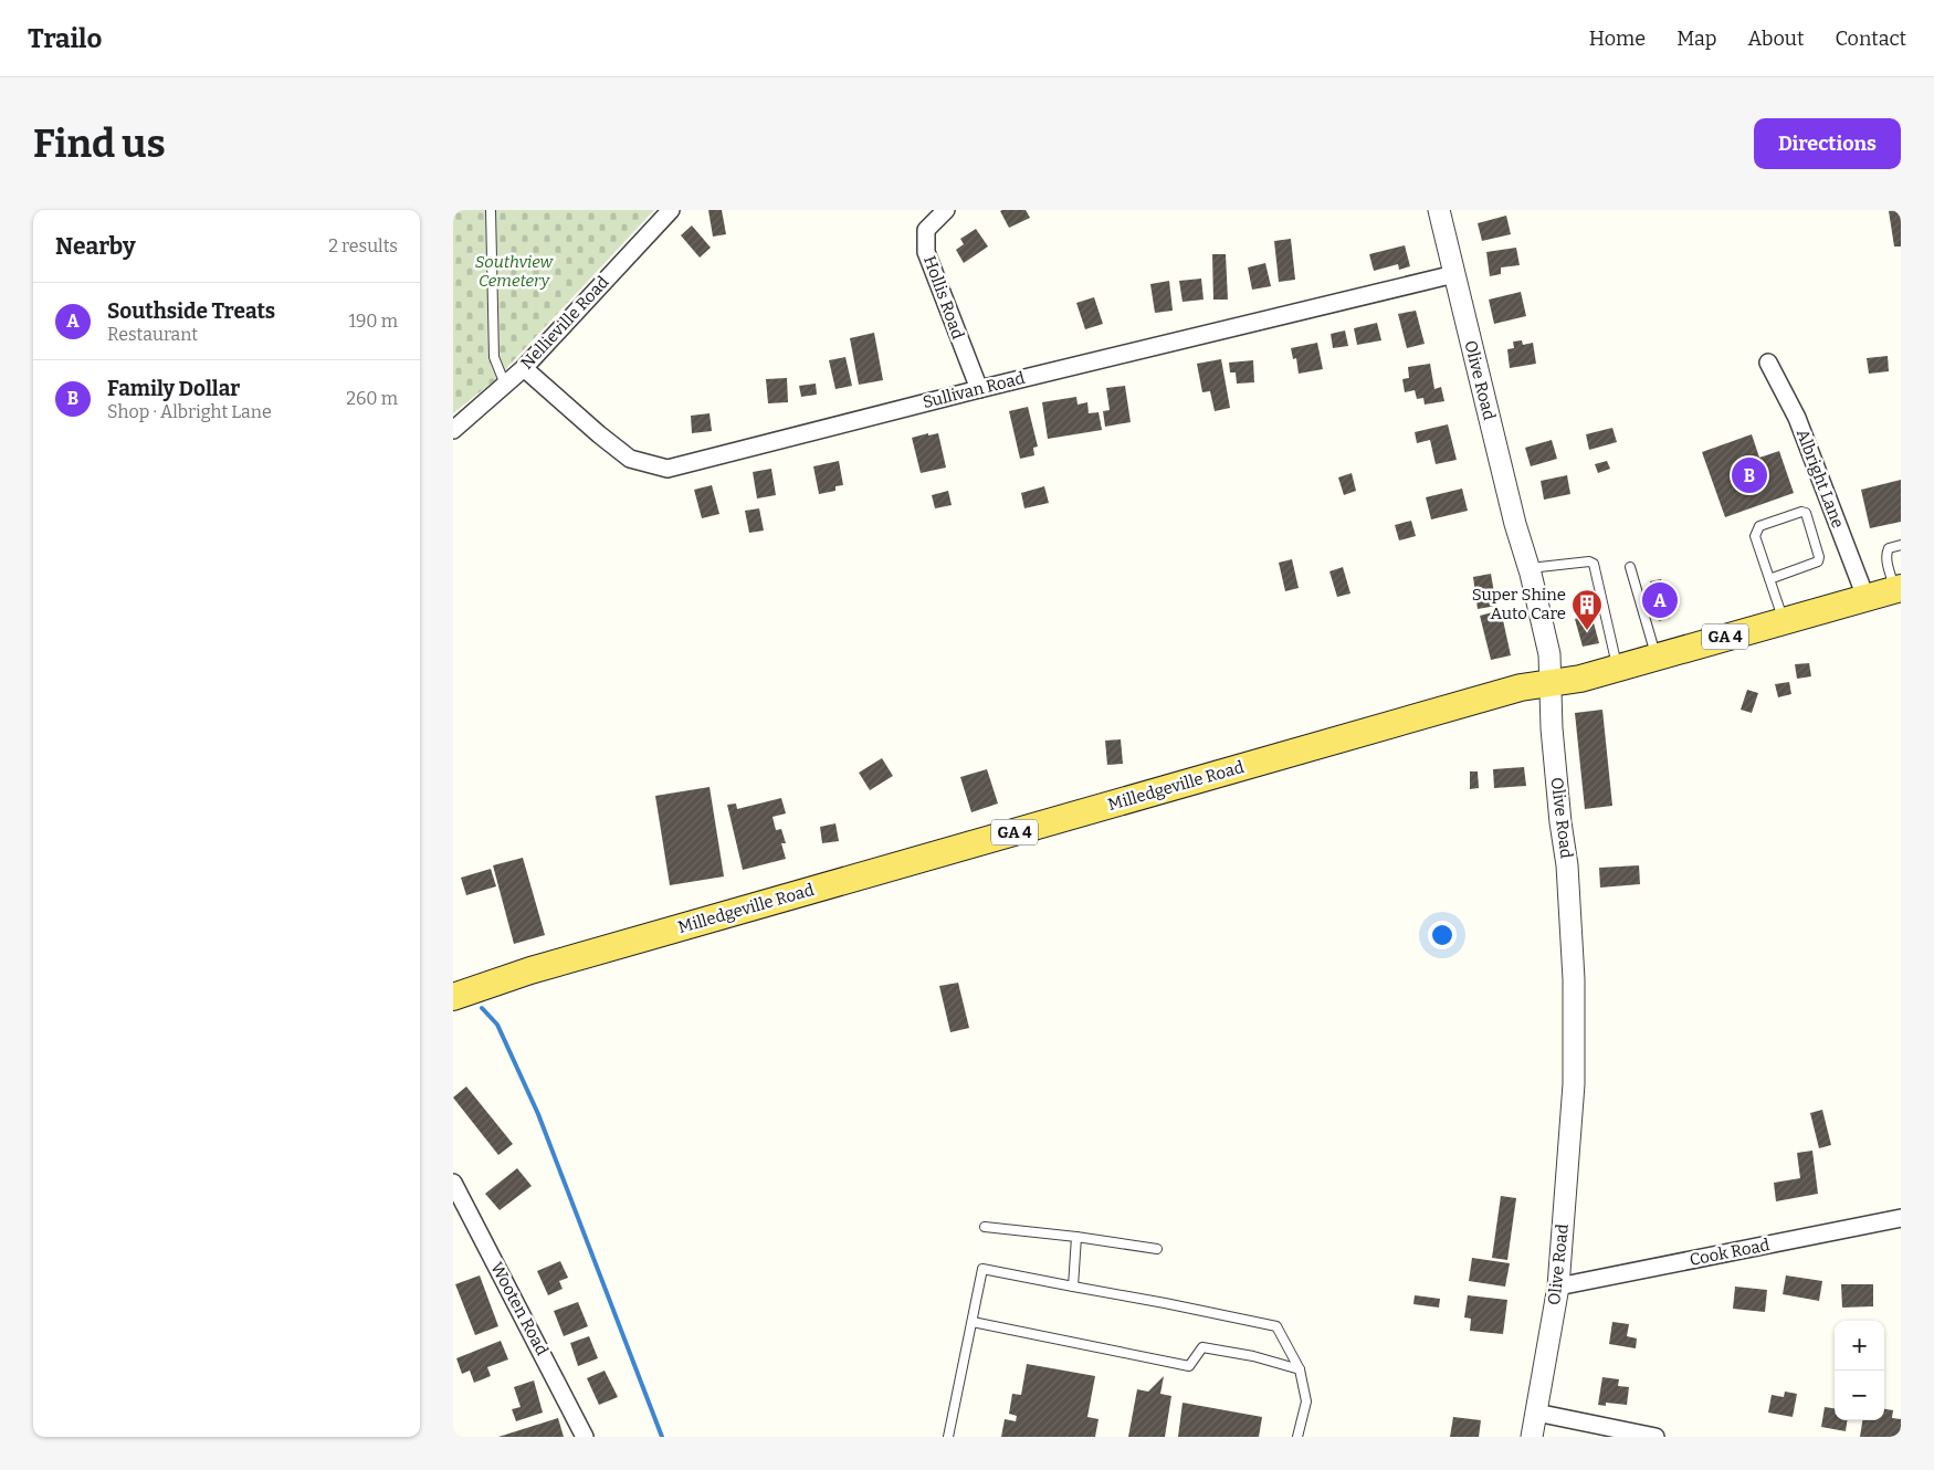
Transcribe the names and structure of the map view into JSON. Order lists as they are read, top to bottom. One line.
{"streets":{"main road":["GA 4","Milledgeville Road"],"street":["Hollis Road","Nellieville Road","Olive Road","Sullivan Road","Albright Lane","Cook Road","Wooten Road"]},"crossings":[["Hollis Road","Sullivan Road"],["Nellieville Road","Sullivan Road"],["Olive Road","Sullivan Road"],["Olive Road","Milledgeville Road"],["Olive Road","Cook Road"],["Albright Lane","Milledgeville Road"]],"parks":["Southview Cemetery"],"places":{"building":["Super Shine Auto Care"]},"page":{"header":"Trailo","nav":["Home","Map","About","Contact"],"buttons":"Directions","title":"Find us","heading":["Nearby","2 results"],"list":[{"mark":"A","name":"Southside Treats","note":"Restaurant","value":"190 m"},{"mark":"B","name":"Family Dollar","note":"Shop · Albright Lane","value":"260 m"}],"pins":["B","A"],"map_buttons":["+","−"]}}
